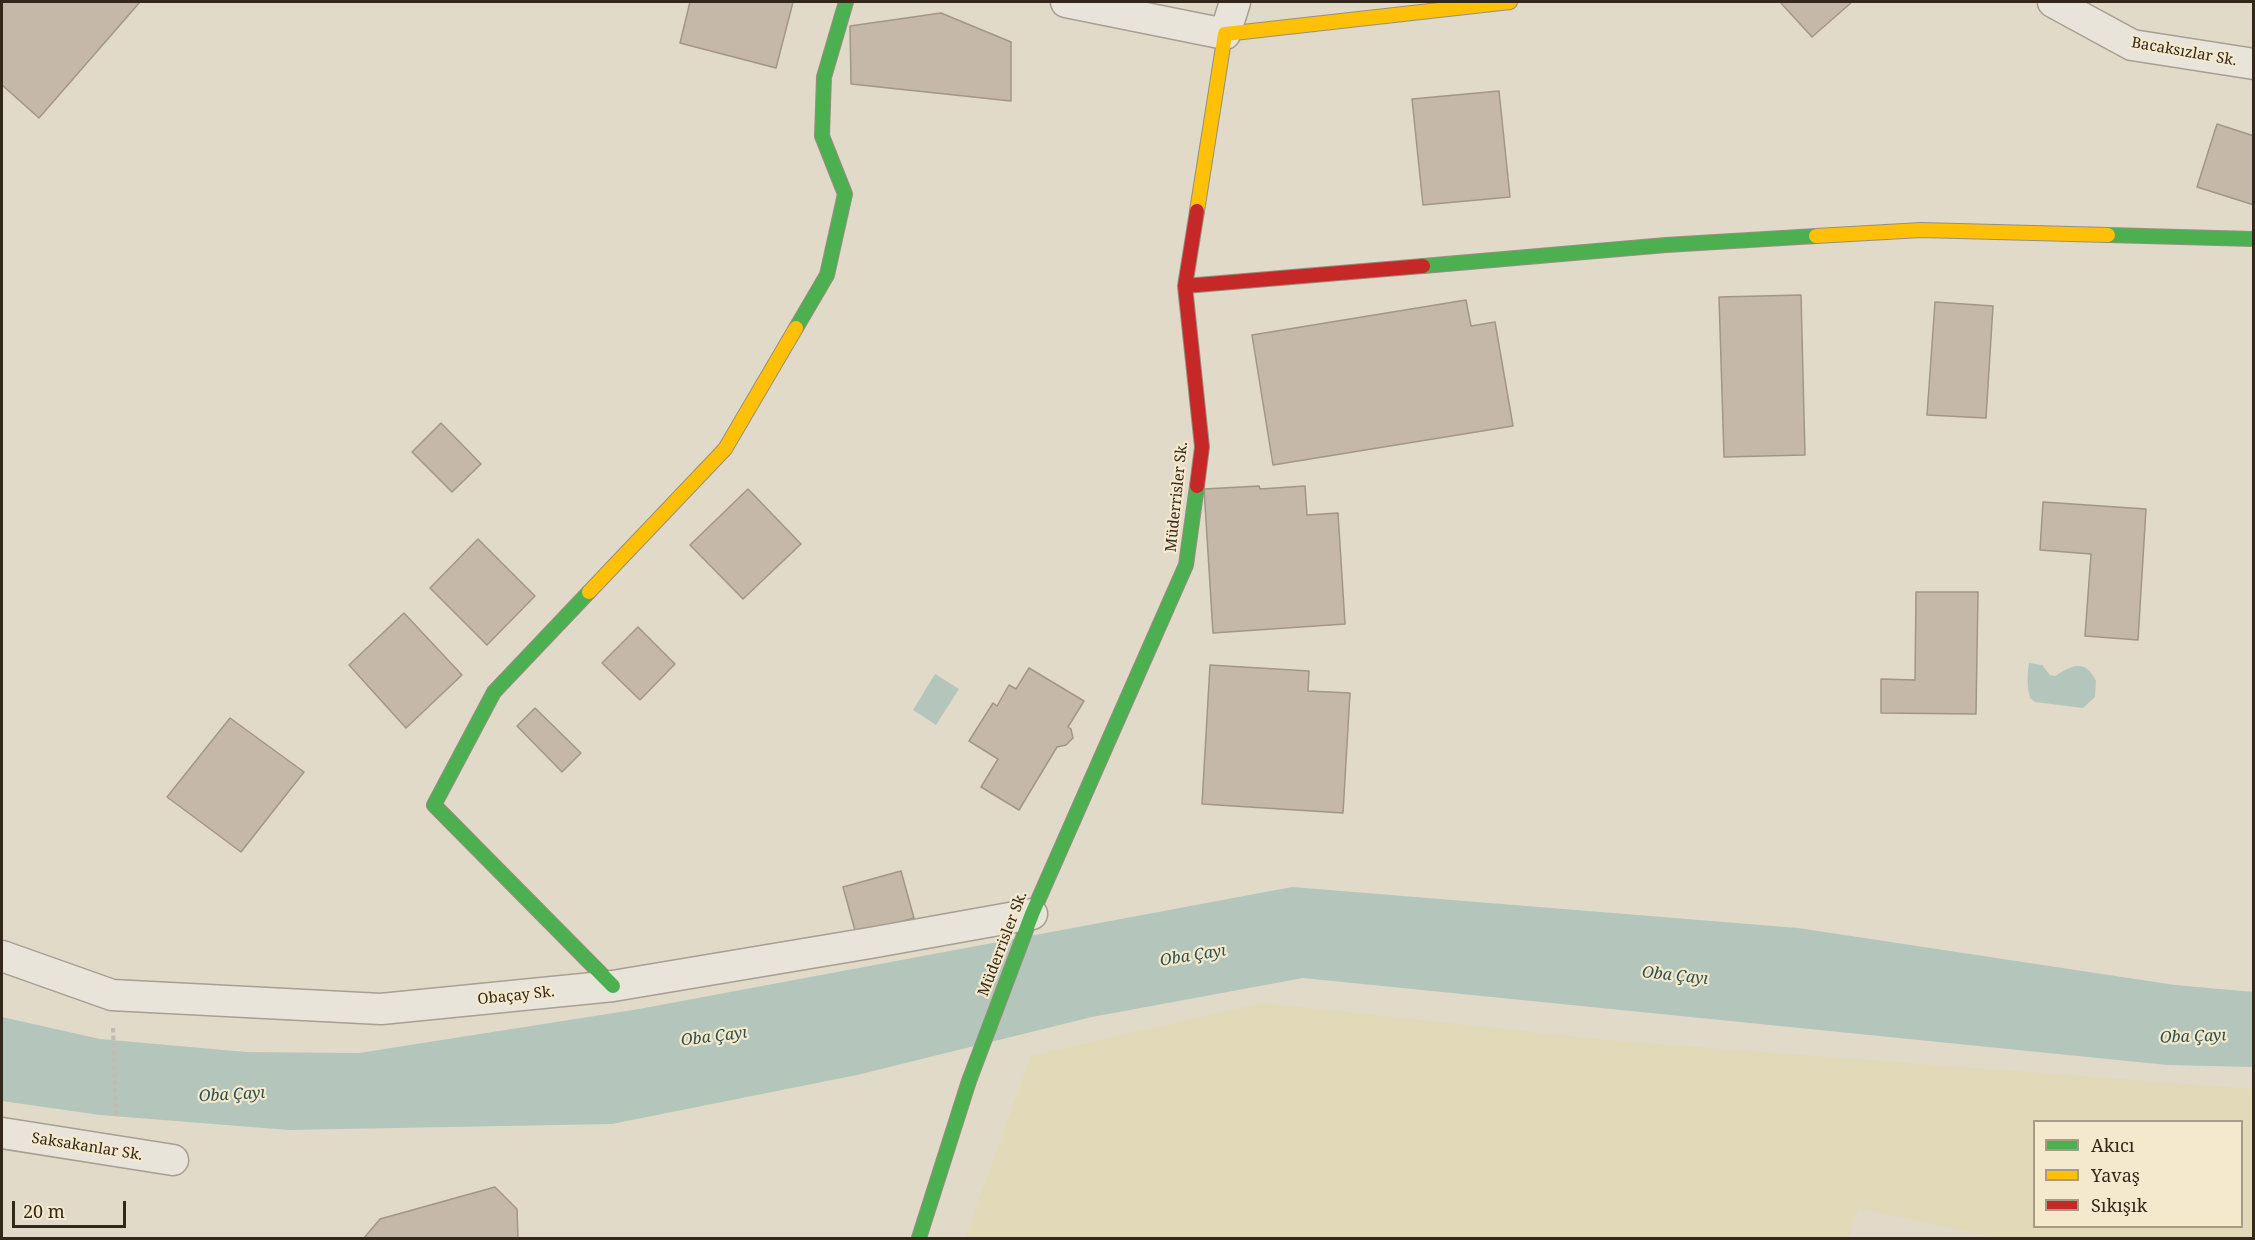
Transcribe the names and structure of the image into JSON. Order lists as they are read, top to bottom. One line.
{"streets":{"street":["Bacaksızlar Sk.","Müderrisler Sk.","Obaçay Sk.","Saksakanlar Sk."]},"crossings":[["Müderrisler Sk.","Obaçay Sk."]],"water":["Oba Çayı"],"legend":["Akıcı","Yavaş","Sıkışık"],"scale_bar":"20 m"}
